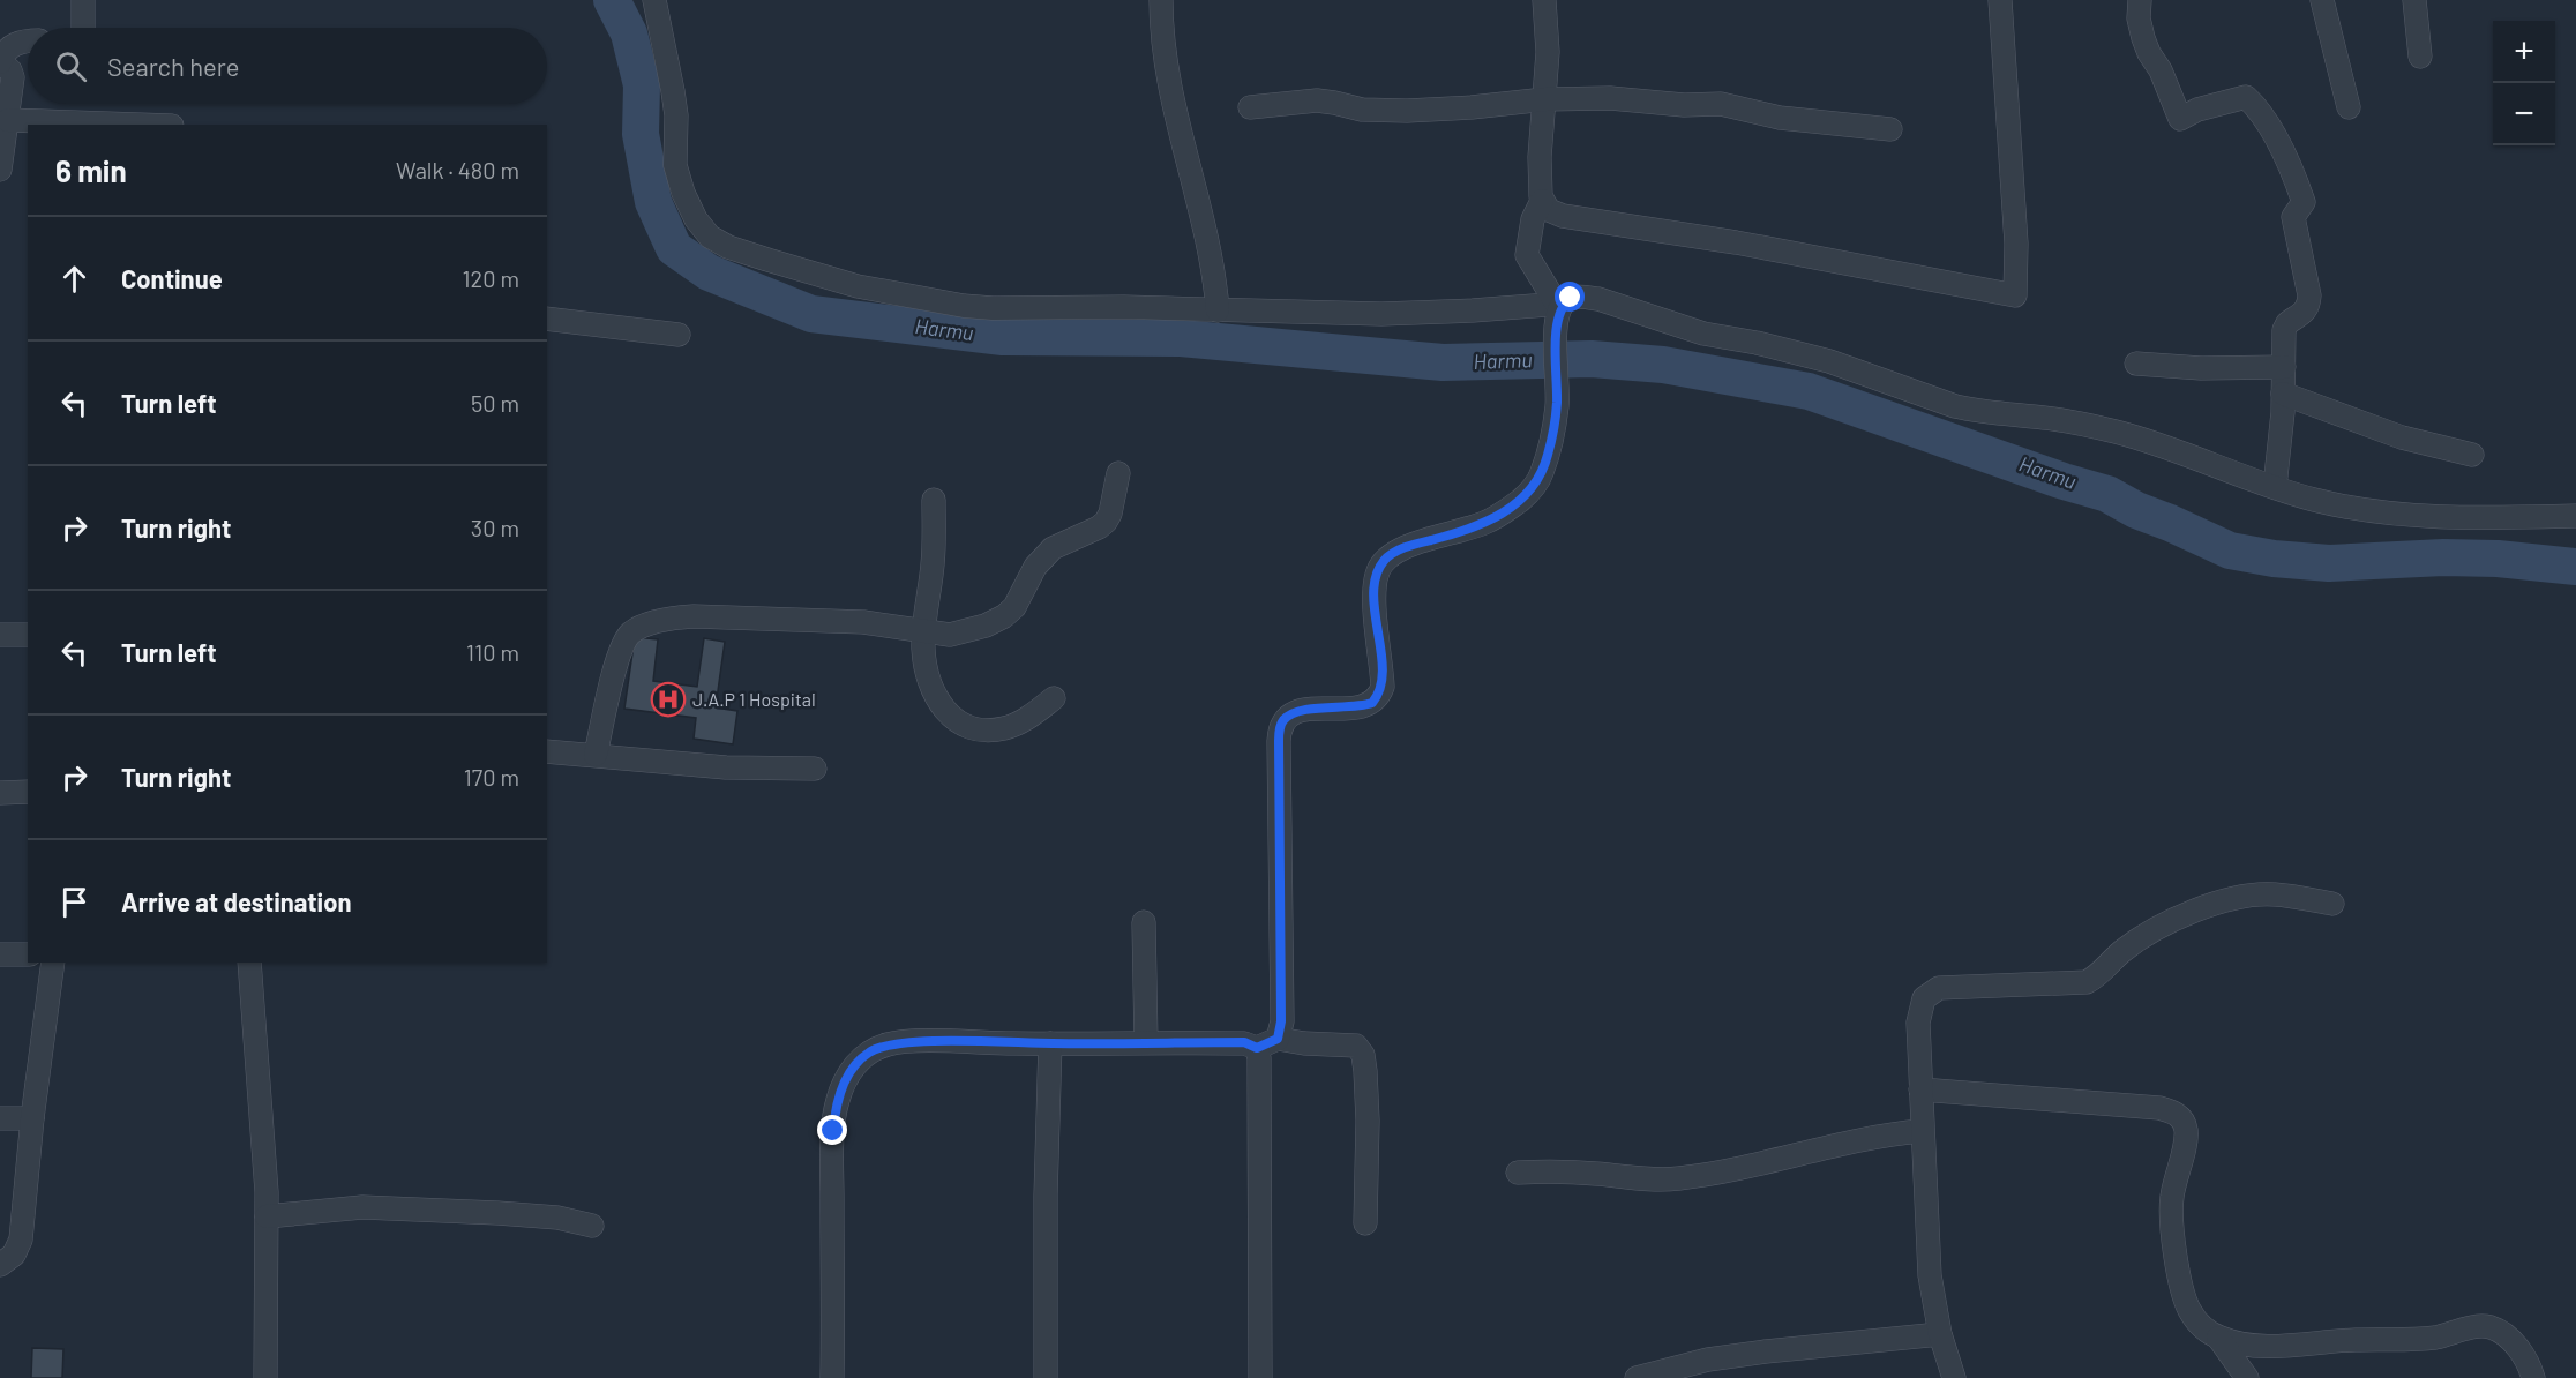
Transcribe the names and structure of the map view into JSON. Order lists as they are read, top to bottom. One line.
{"water":["Harmu"],"places":{"hospital":["J.A.P 1 Hospital"]},"page":{"map_buttons":["+","−"],"search":"Search here","heading":["6 min","Walk · 480 m"],"list":[["Continue","120 m"],["Turn left","50 m"],["Turn right","30 m"],["Turn left","110 m"],["Turn right","170 m"],"Arrive at destination"]}}
